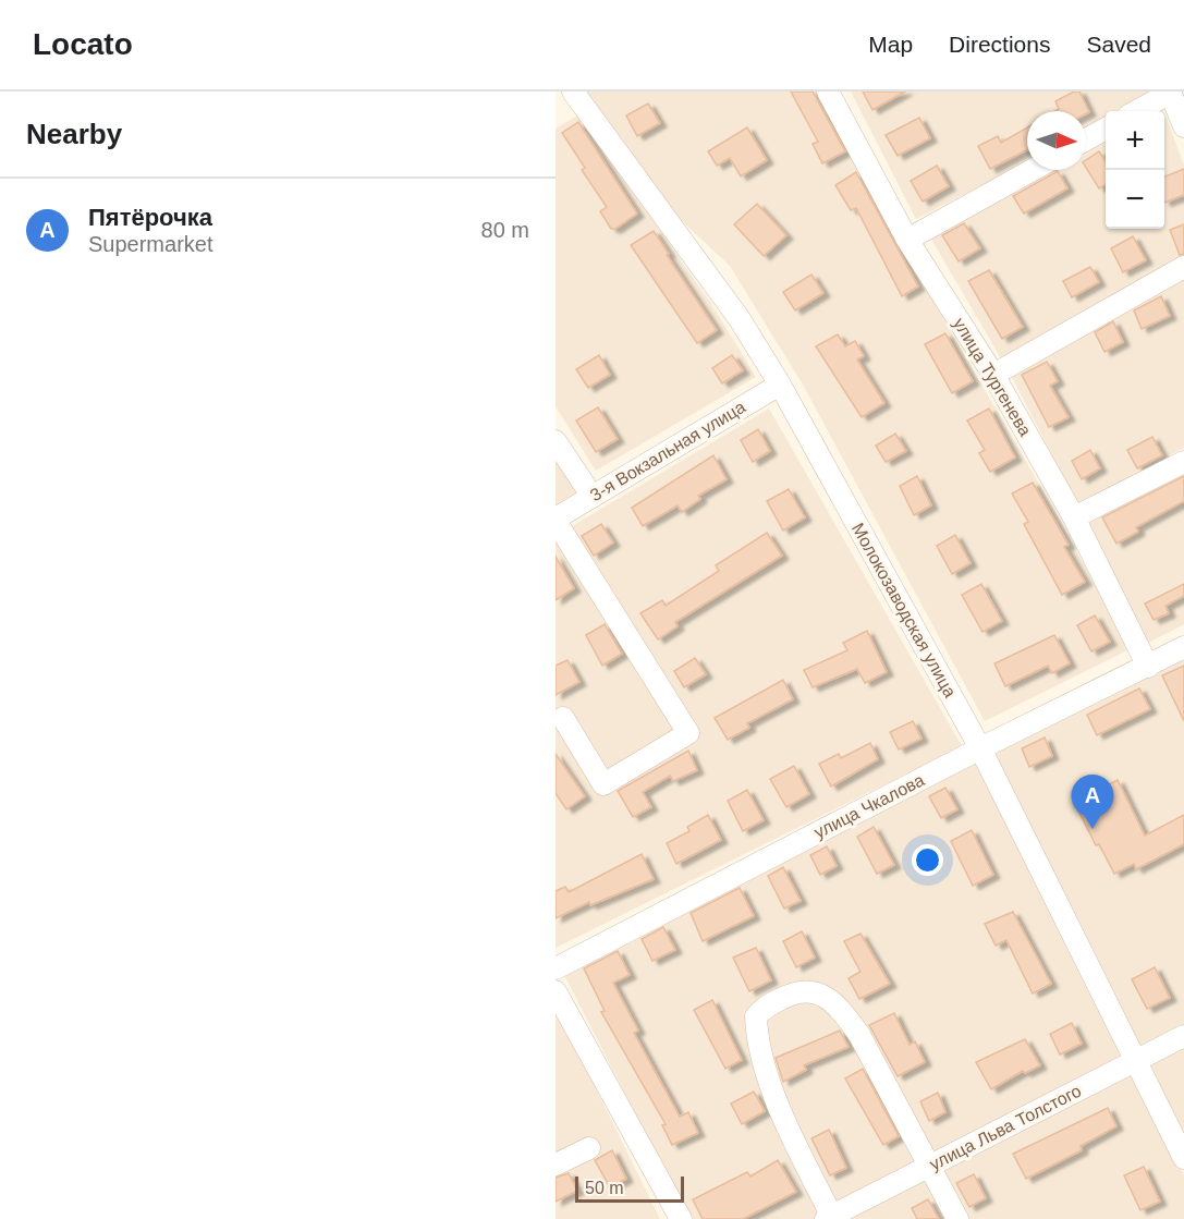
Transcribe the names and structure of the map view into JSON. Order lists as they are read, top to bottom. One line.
{"streets":{"street":["улица Тургенева","3-я Вокзальная улица","Молокозаводская улица","улица Чкалова","улица Льва Толстого"]},"crossings":[["улица Тургенева","улица Чкалова"],["3-я Вокзальная улица","Молокозаводская улица"],["Молокозаводская улица","улица Чкалова"],["Молокозаводская улица","улица Льва Толстого"]],"scale_bar":"50 m","north":"right","page":{"header":"Locato","nav":["Map","Directions","Saved"],"heading":"Nearby","map_buttons":["+","−"],"list":[{"mark":"A","name":"Пятёрочка","note":"Supermarket","value":"80 m"}],"pins":"A","scale":"50 m"}}
